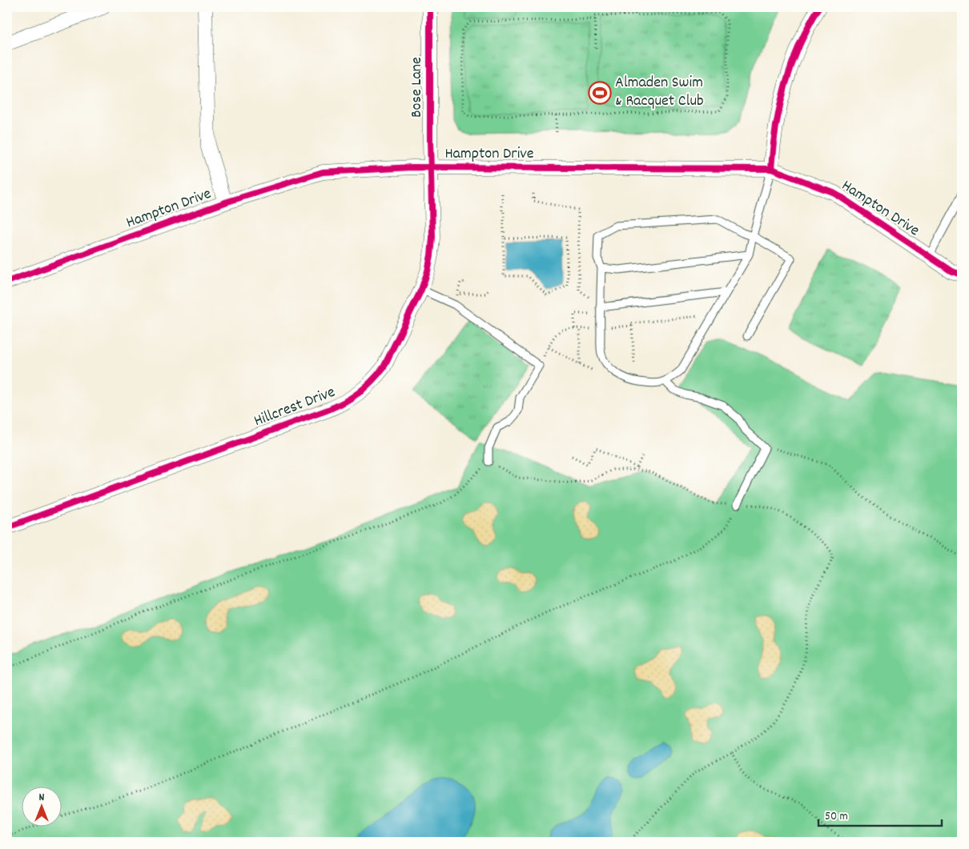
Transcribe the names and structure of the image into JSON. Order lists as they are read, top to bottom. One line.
{"streets":{"street":["Bose Lane","Hampton Drive","Hillcrest Drive"]},"crossings":[["Bose Lane","Hampton Drive"],["Bose Lane","Hillcrest Drive"],["Hampton Drive","Hillcrest Drive"]],"places":{"sports":["Almaden Swim & Racquet Club"]},"scale_bar":"50 m","north":"top"}
